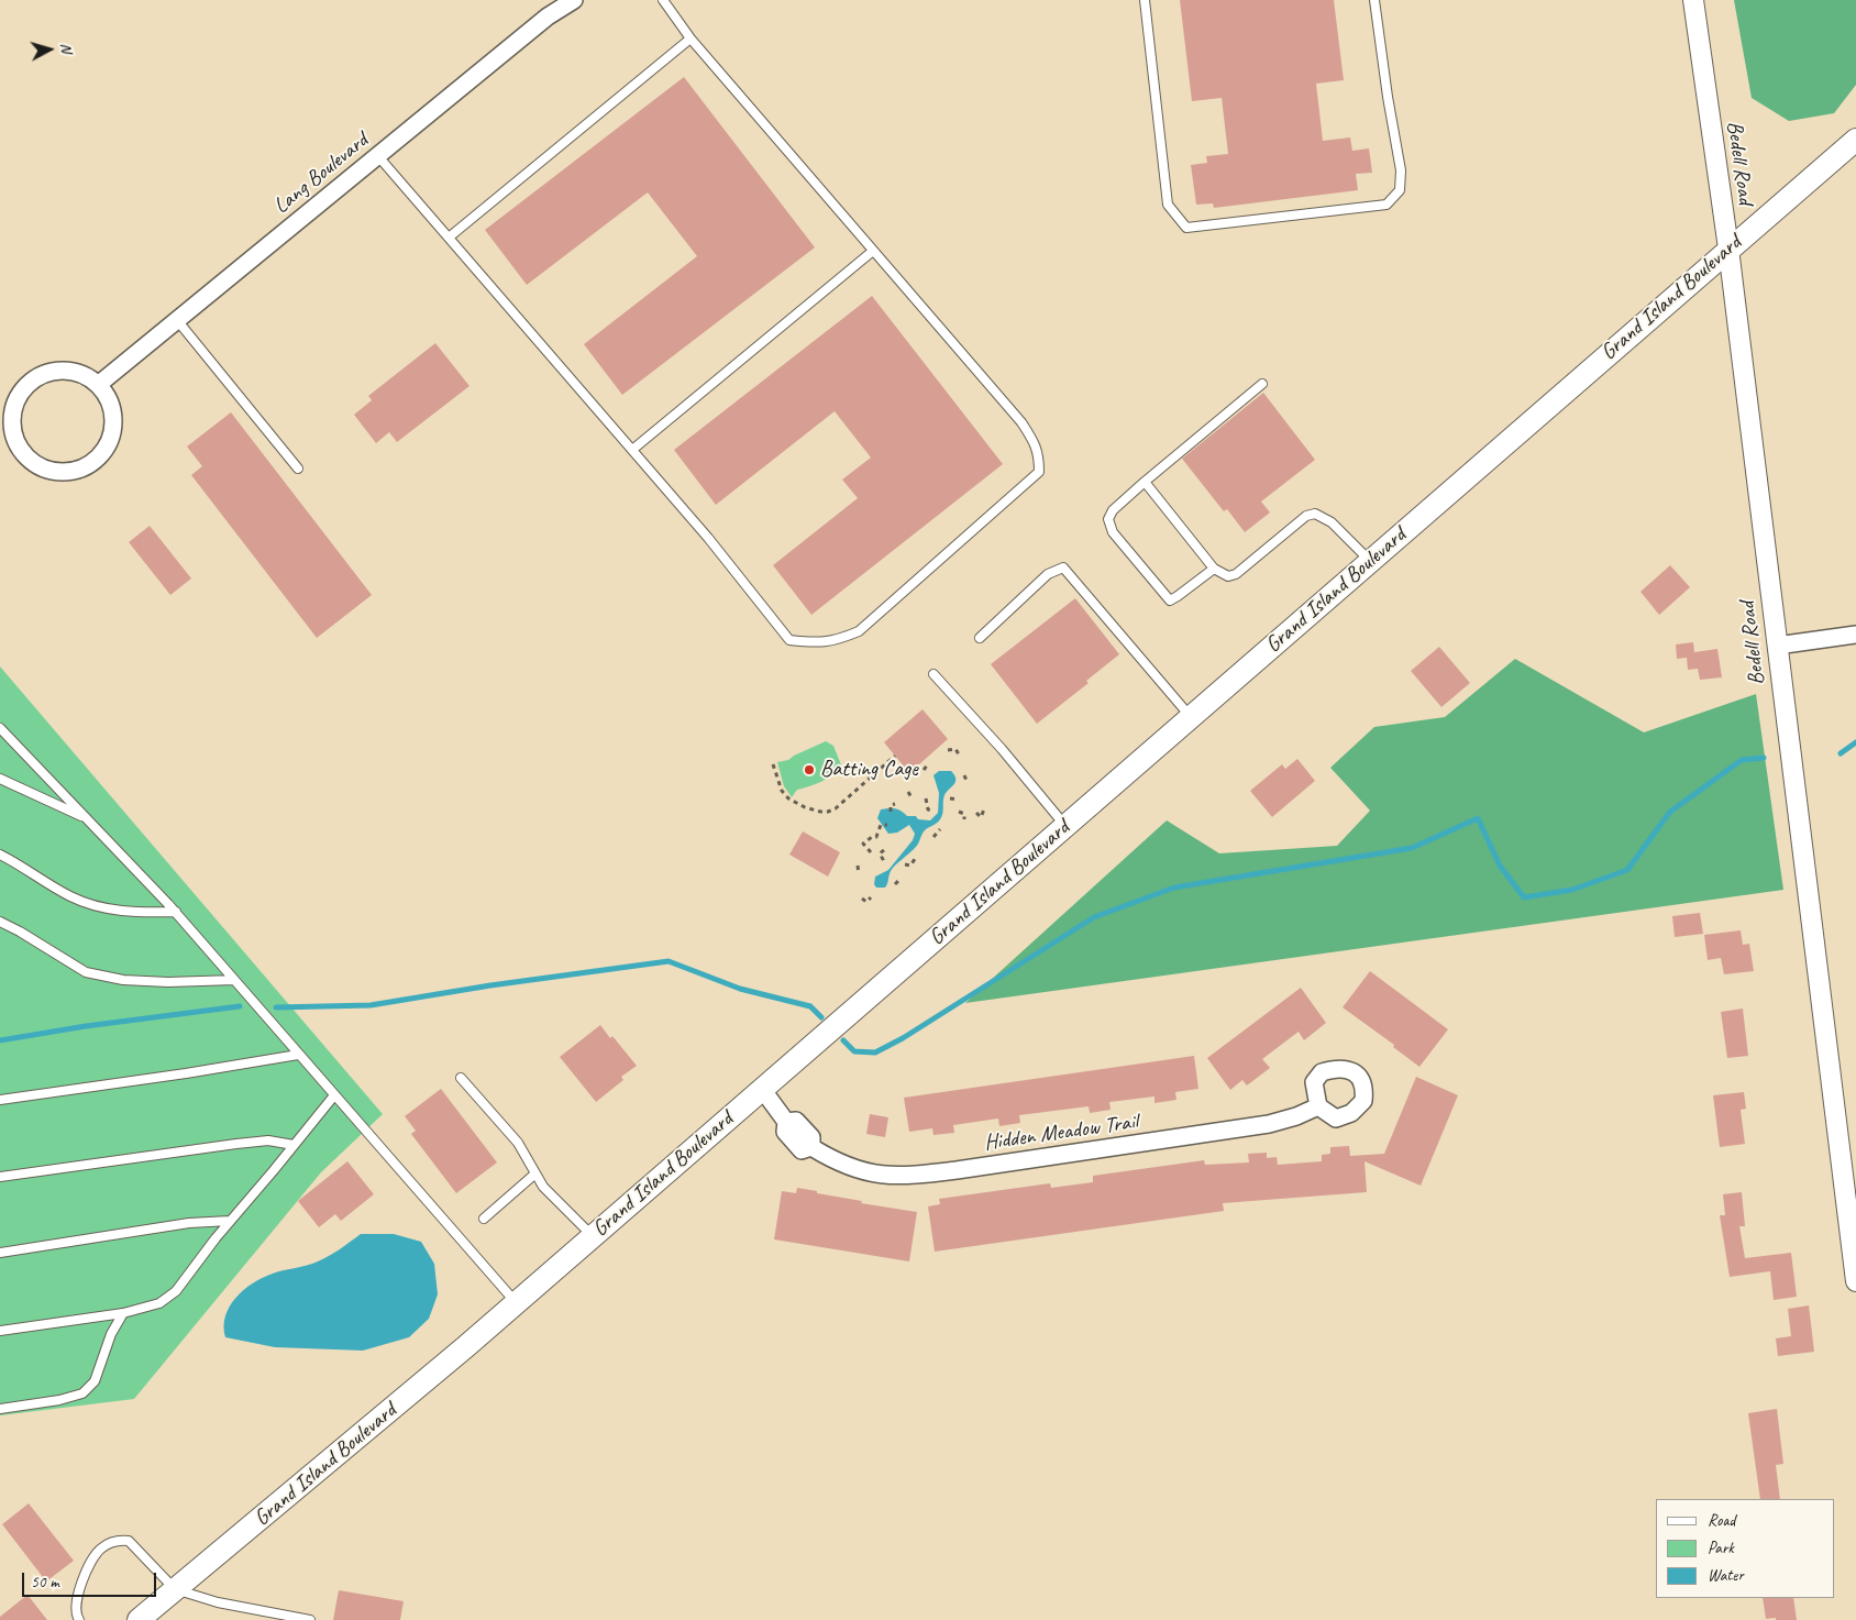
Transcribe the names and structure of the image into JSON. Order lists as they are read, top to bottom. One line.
{"streets":{"main road":["Grand Island Boulevard"],"street":["Bedell Road","Lang Boulevard","Hidden Meadow Trail"]},"crossings":[["Bedell Road","Grand Island Boulevard"],["Grand Island Boulevard","Hidden Meadow Trail"]],"places":["Batting Cage"],"legend":["Road","Park","Water"],"scale_bar":"50 m","north":"right"}
